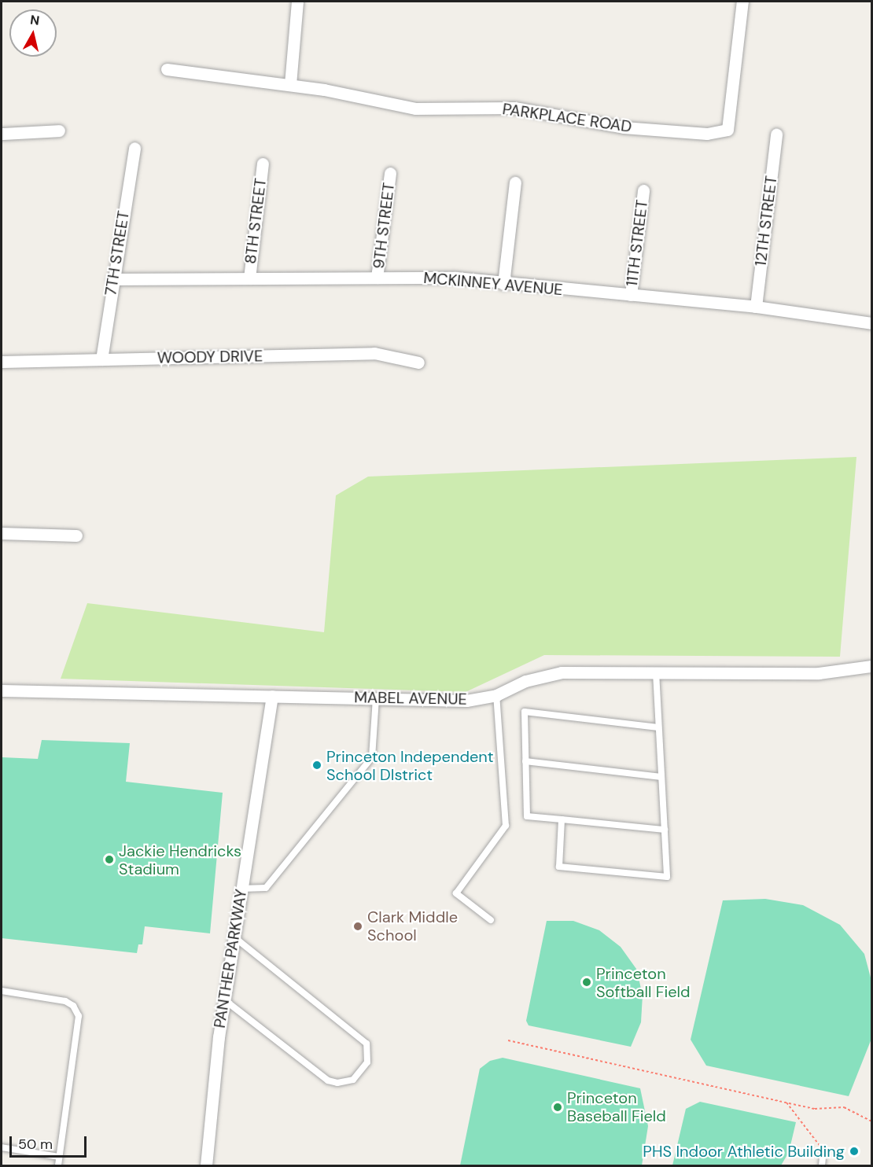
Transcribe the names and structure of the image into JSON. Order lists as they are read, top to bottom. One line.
{"streets":{"street":["PARKPLACE ROAD","8TH STREET","12TH STREET","9TH STREET","11TH STREET","7TH STREET","MCKINNEY AVENUE","WOODY DRIVE","MABEL AVENUE","PANTHER PARKWAY"]},"crossings":[["8TH STREET","MCKINNEY AVENUE"],["12TH STREET","MCKINNEY AVENUE"],["9TH STREET","MCKINNEY AVENUE"],["11TH STREET","MCKINNEY AVENUE"],["7TH STREET","MCKINNEY AVENUE"],["7TH STREET","WOODY DRIVE"],["MABEL AVENUE","PANTHER PARKWAY"]],"places":["Princeton Independent School DIstrict","Jackie Hendricks Stadium","Clark Middle School","Princeton Softball Field","Princeton Baseball Field","PHS Indoor Athletic Building"],"scale_bar":"50 m","north":"top"}
